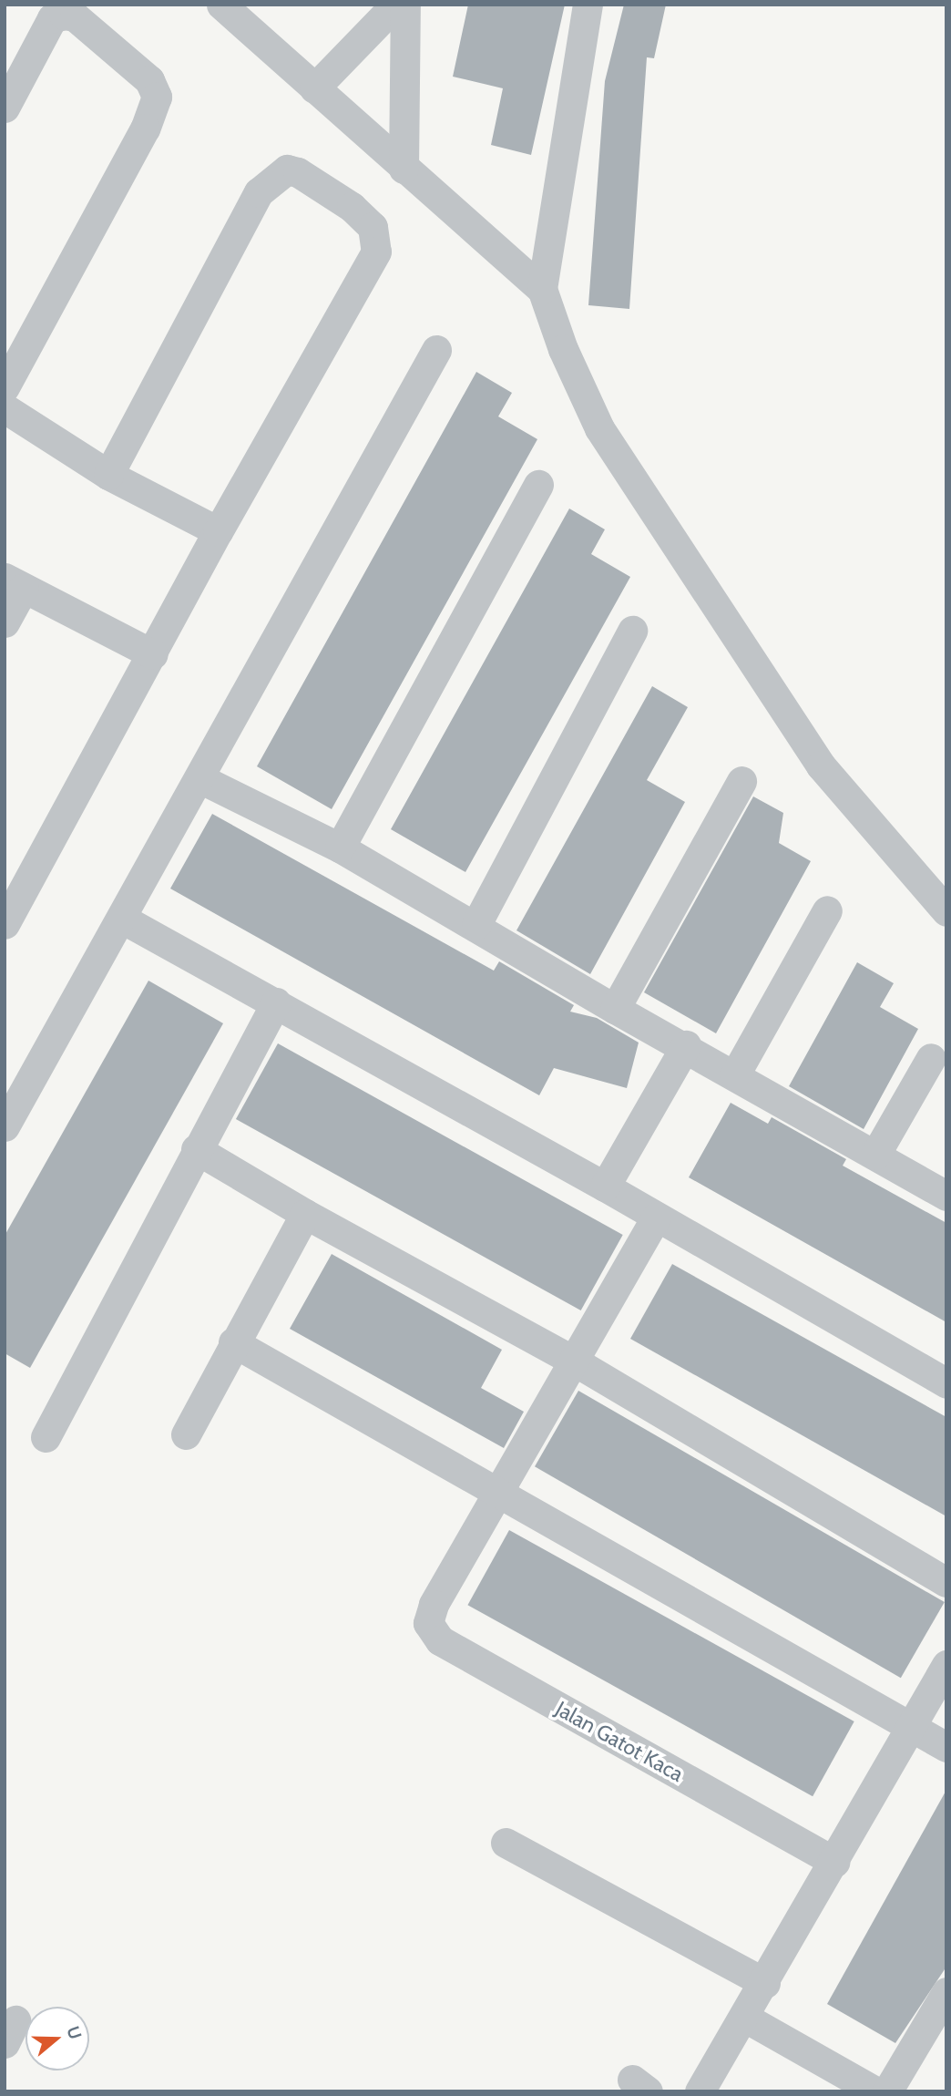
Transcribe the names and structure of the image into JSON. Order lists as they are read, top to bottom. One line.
{"streets":{"street":["Jalan Gatot Kaca"]},"north":"right"}
